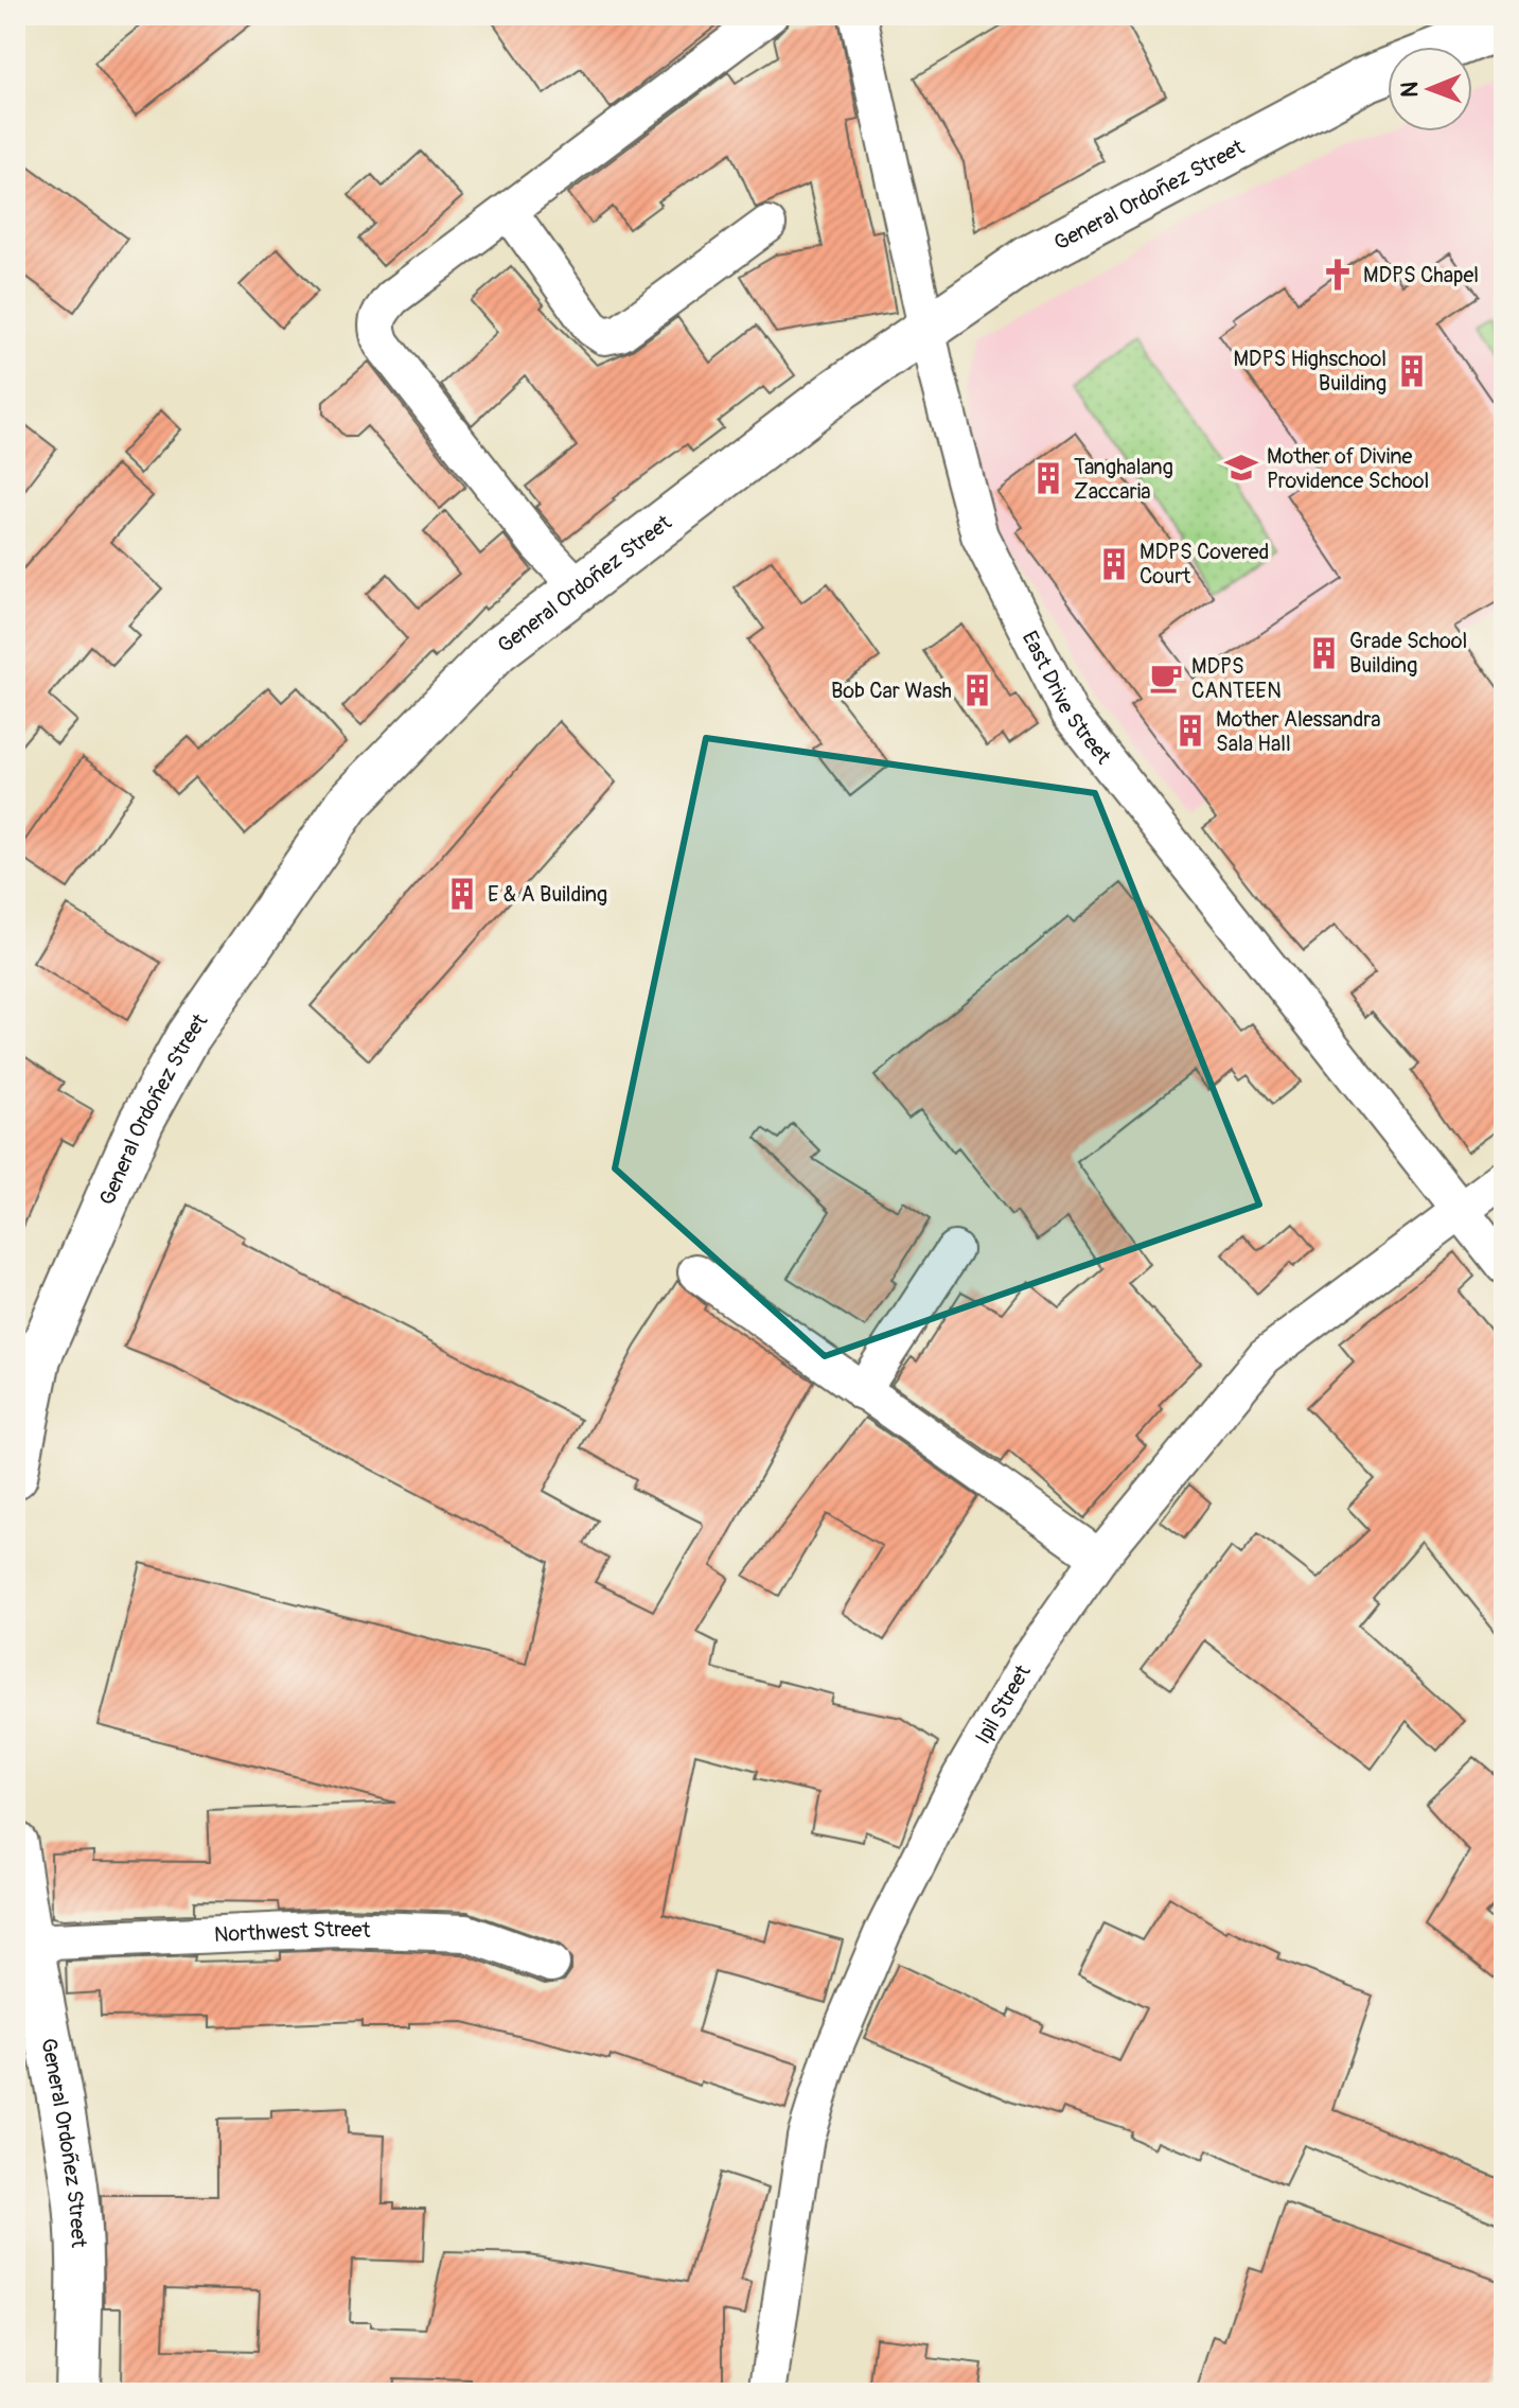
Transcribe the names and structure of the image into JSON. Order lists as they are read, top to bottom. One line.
{"streets":{"main road":["General Ordoñez Street"],"street":["East Drive Street","Ipil Street","Northwest Street"]},"crossings":[["General Ordoñez Street","East Drive Street"],["General Ordoñez Street","Northwest Street"],["East Drive Street","Ipil Street"]],"places":{"church":["MDPS Chapel"],"building":["MDPS Highschool Building","Tanghalang Zaccaria","MDPS Covered Court","Grade School Building","Bob Car Wash","Mother Alessandra Sala Hall","E & A Building"],"school or university":["Mother of Divine Providence School"],"cafe":["MDPS CANTEEN"]},"north":"left"}
